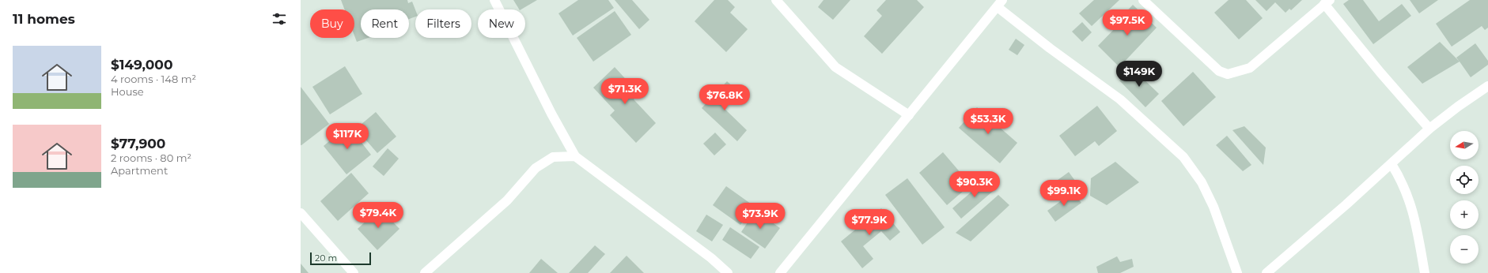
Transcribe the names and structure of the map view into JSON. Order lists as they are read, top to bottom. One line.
{"scale_bar":"20 m","north":"left","page":{"heading":"11 homes","price":["$97.5K","$149K","$71.3K","$76.8K","$53.3K","$117K","$90.3K","$99.1K","$79.4K","$73.9K","$77.9K"],"chip":["Buy","Rent","Filters","New"],"list":[{"name":"$149,000","note":"4 rooms · 148 m² · House"},{"name":"$77,900","note":"2 rooms · 80 m² · Apartment"}],"map_buttons":["+","−"],"scale":"20 m"}}
